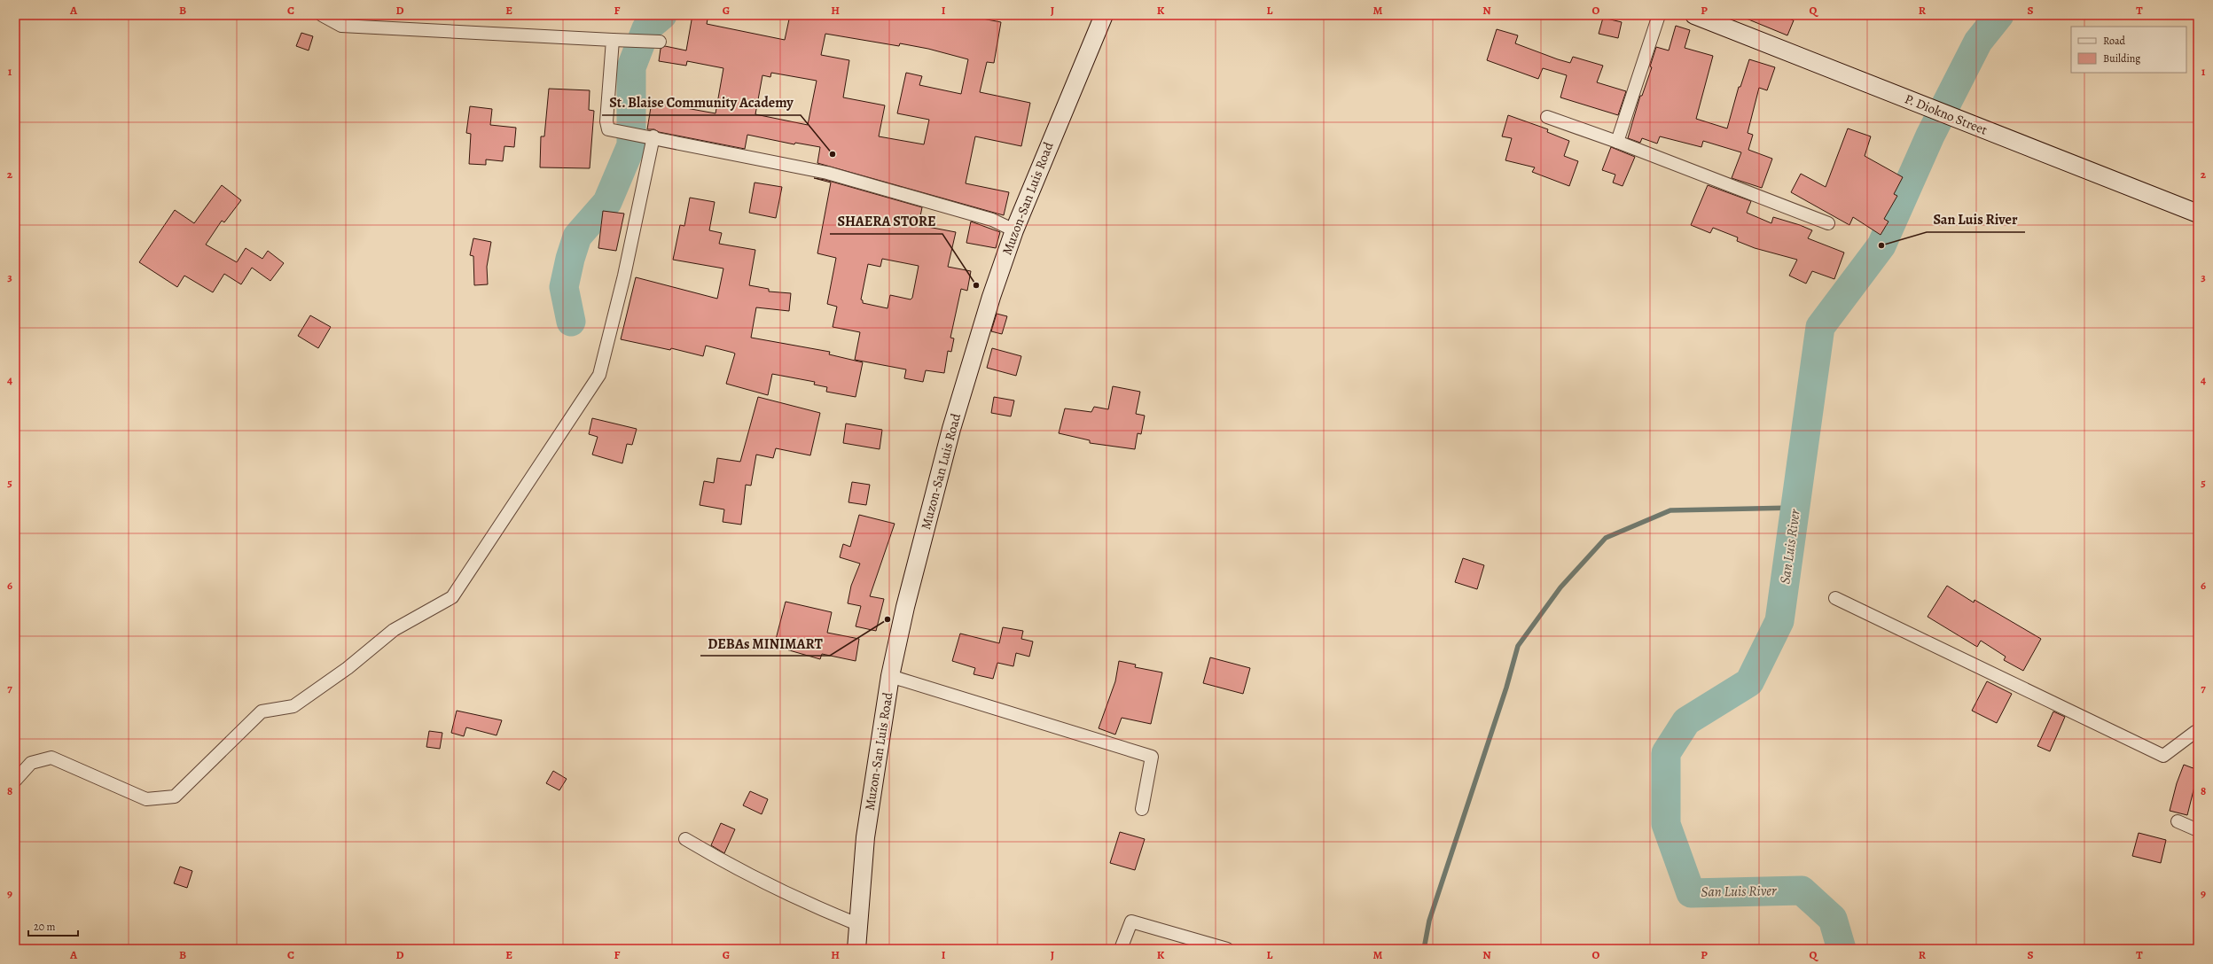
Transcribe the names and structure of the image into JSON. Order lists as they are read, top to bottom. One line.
{"streets":{"main road":["P. Diokno Street","Muzon-San Luis Road"]},"water":["San Luis River"],"places":["St. Blaise Community Academy","San Luis River","SHAERA STORE","DEBAs MINIMART"],"legend":["Road","Building"],"scale_bar":"20 m","grid":{"columns":["A","B","C","D","E","F","G","H","I","J","K","L","M","N","O","P","Q","R","S","T"],"rows":["1","2","3","4","5","6","7","8","9"]}}
